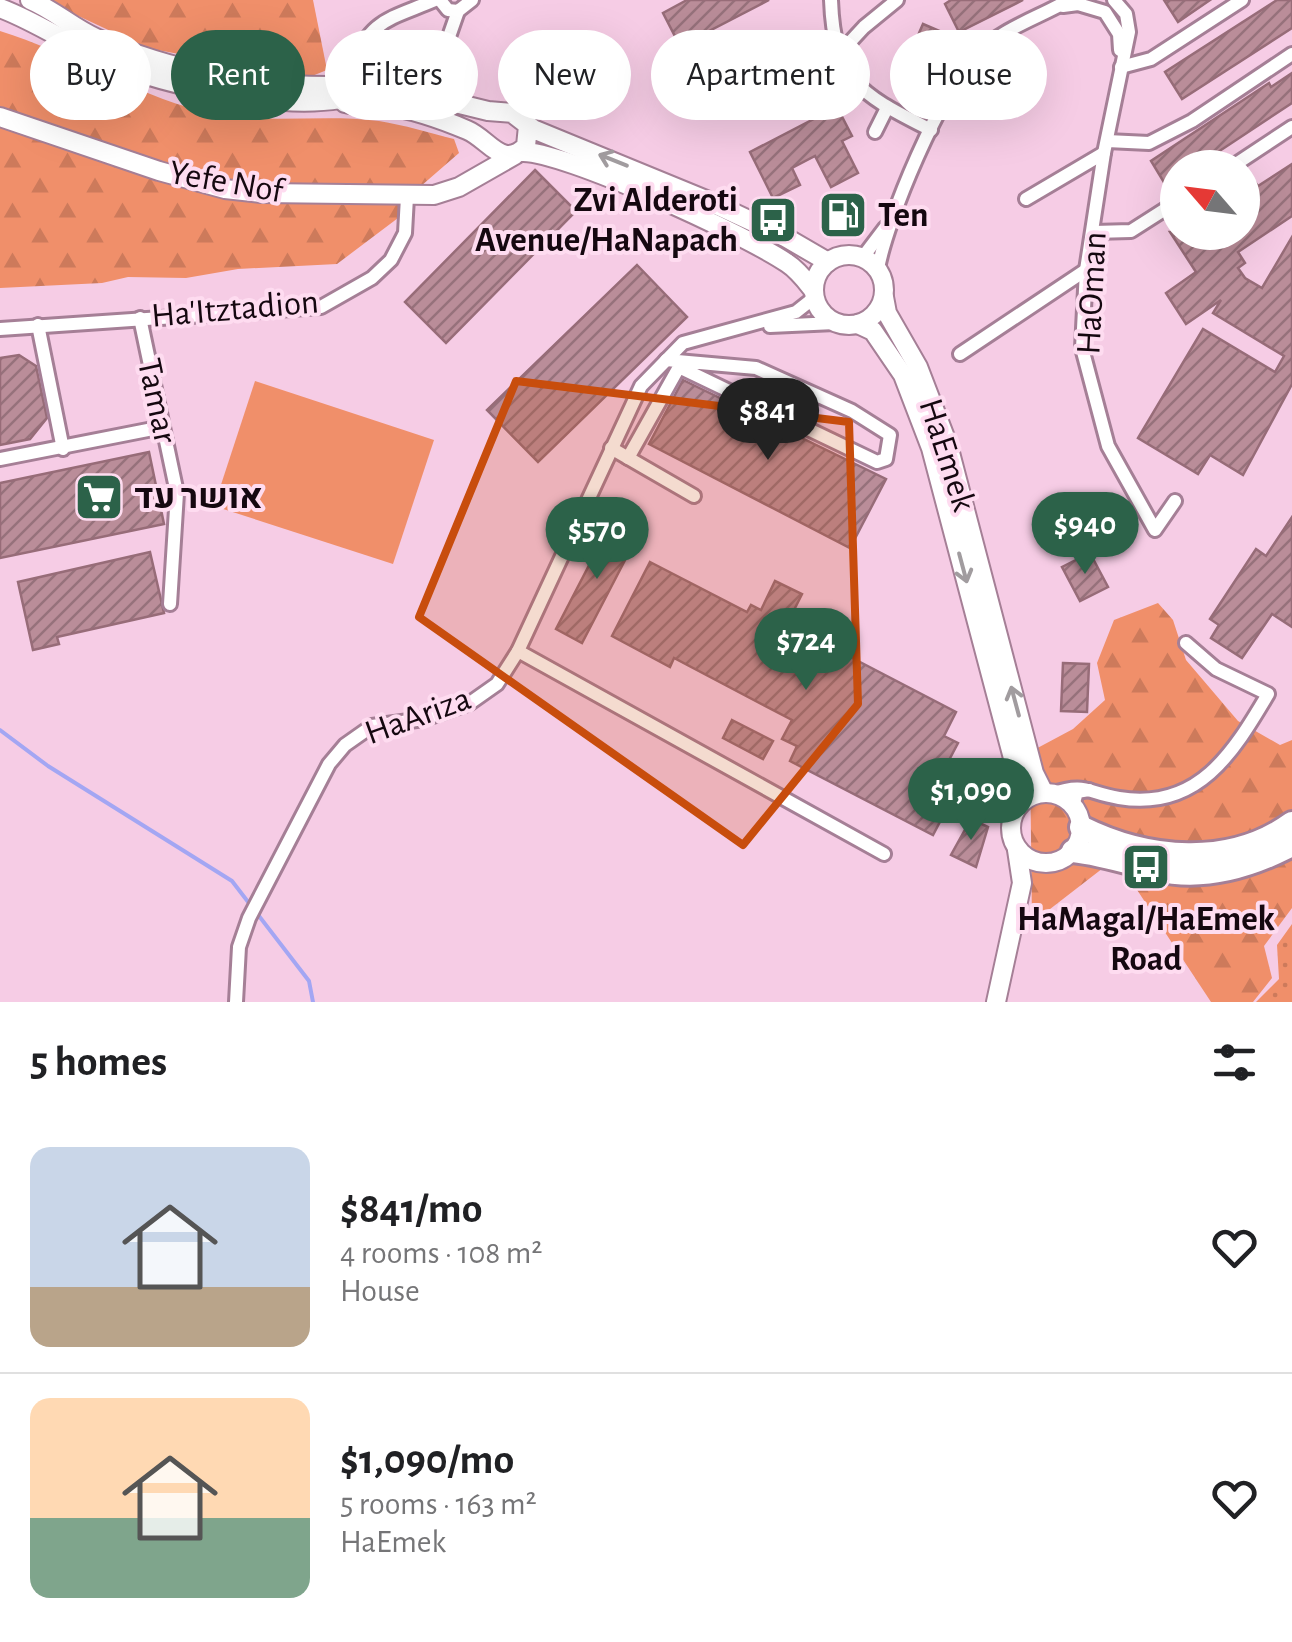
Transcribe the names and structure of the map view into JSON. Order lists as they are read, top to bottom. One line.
{"streets":{"main road":["Yefe Nof","HaEmek"],"street":["HaOman","Ha'Itztadion","Tamar","HaAriza"]},"crossings":[["Yefe Nof","Ha'Itztadion"],["Ha'Itztadion","Tamar"],["HaEmek","HaAriza"]],"places":{"fuel station":["Ten"],"bus stop":["Zvi Alderoti Avenue/HaNapach","HaMagal/HaEmek Road"],"supermarket":["אושר עד"]},"north":"top left","page":{"chip":["Buy","Rent","Filters","New","Apartment","House"],"price":["$841","$940","$570","$724","$1,090"],"heading":"5 homes","list":[{"name":"$841/mo","note":"4 rooms · 108 m² · House"},{"name":"$1,090/mo","note":"5 rooms · 163 m² · HaEmek"}]}}
